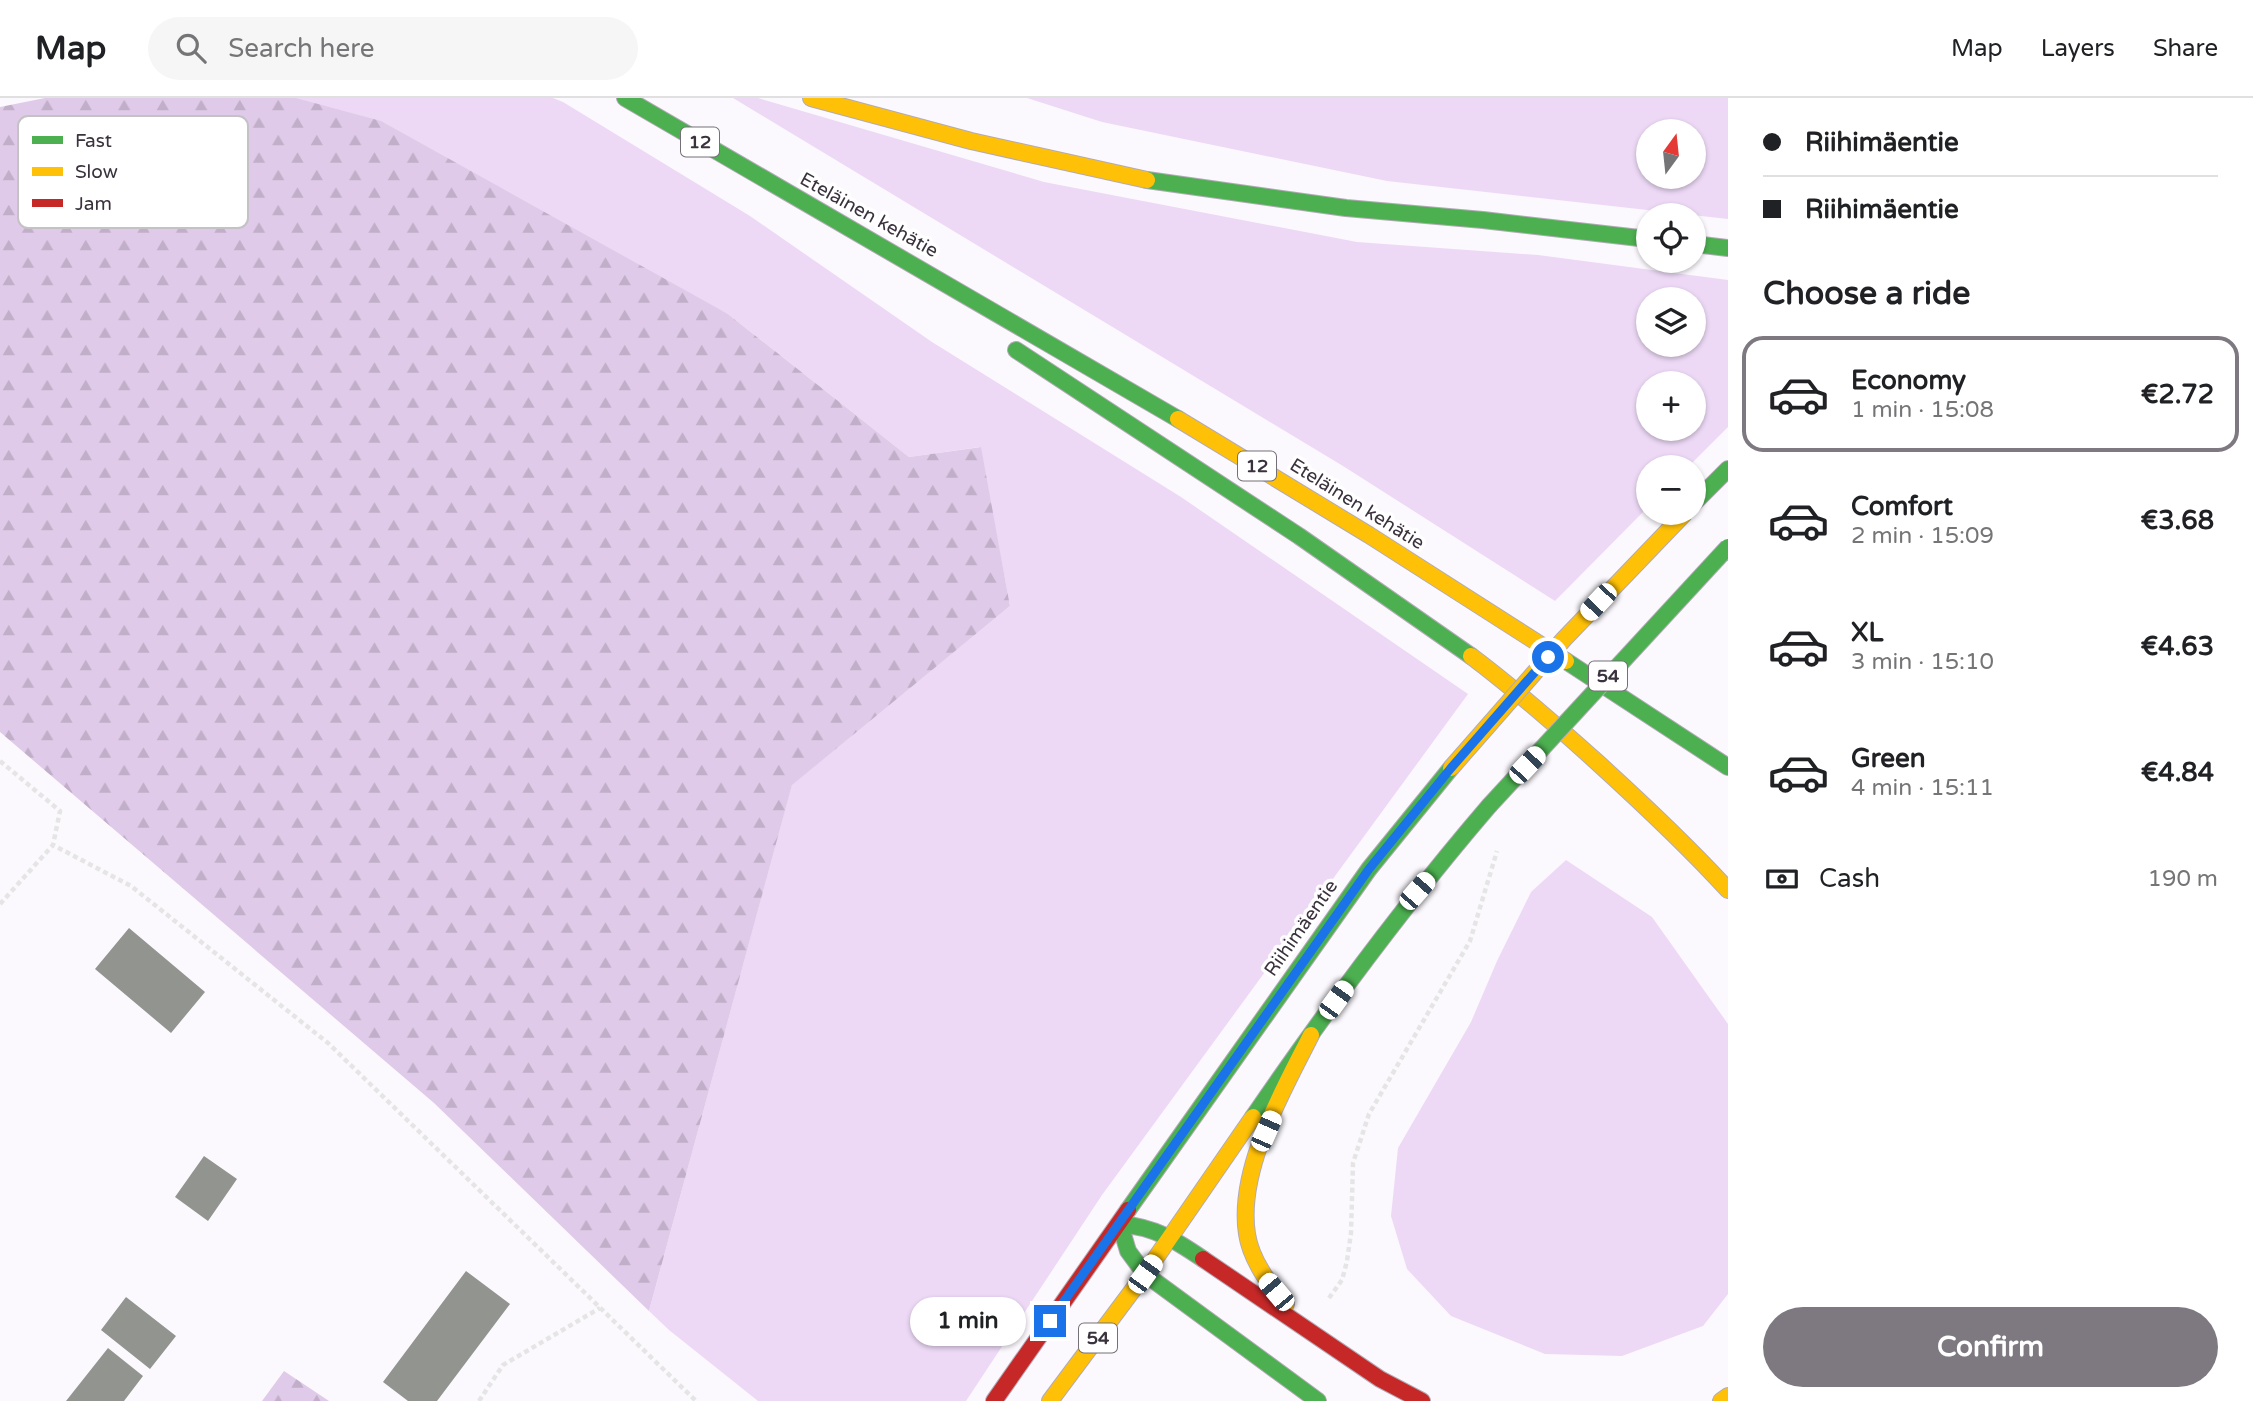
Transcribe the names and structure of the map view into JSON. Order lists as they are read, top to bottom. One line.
{"streets":{"main road":["12","Eteläinen kehätie","54","Riihimäentie"]},"crossings":[["12","Eteläinen kehätie"]],"legend":["Fast","Slow","Jam"],"north":"top","page":{"header":"Map","search":"Search here","nav":["Map","Layers","Share"],"banner":["Riihimäentie","Riihimäentie"],"map_buttons":["+","−"],"heading":"Choose a ride","list":[{"name":"Economy","note":"1 min · 15:08","value":"€2.72"},{"name":"Comfort","note":"2 min · 15:09","value":"€3.68"},{"name":"XL","note":"3 min · 15:10","value":"€4.63"},{"name":"Green","note":"4 min · 15:11","value":"€4.84"}],"pay":["Cash","190 m"],"buttons":"Confirm","bubble":"1 min"}}
